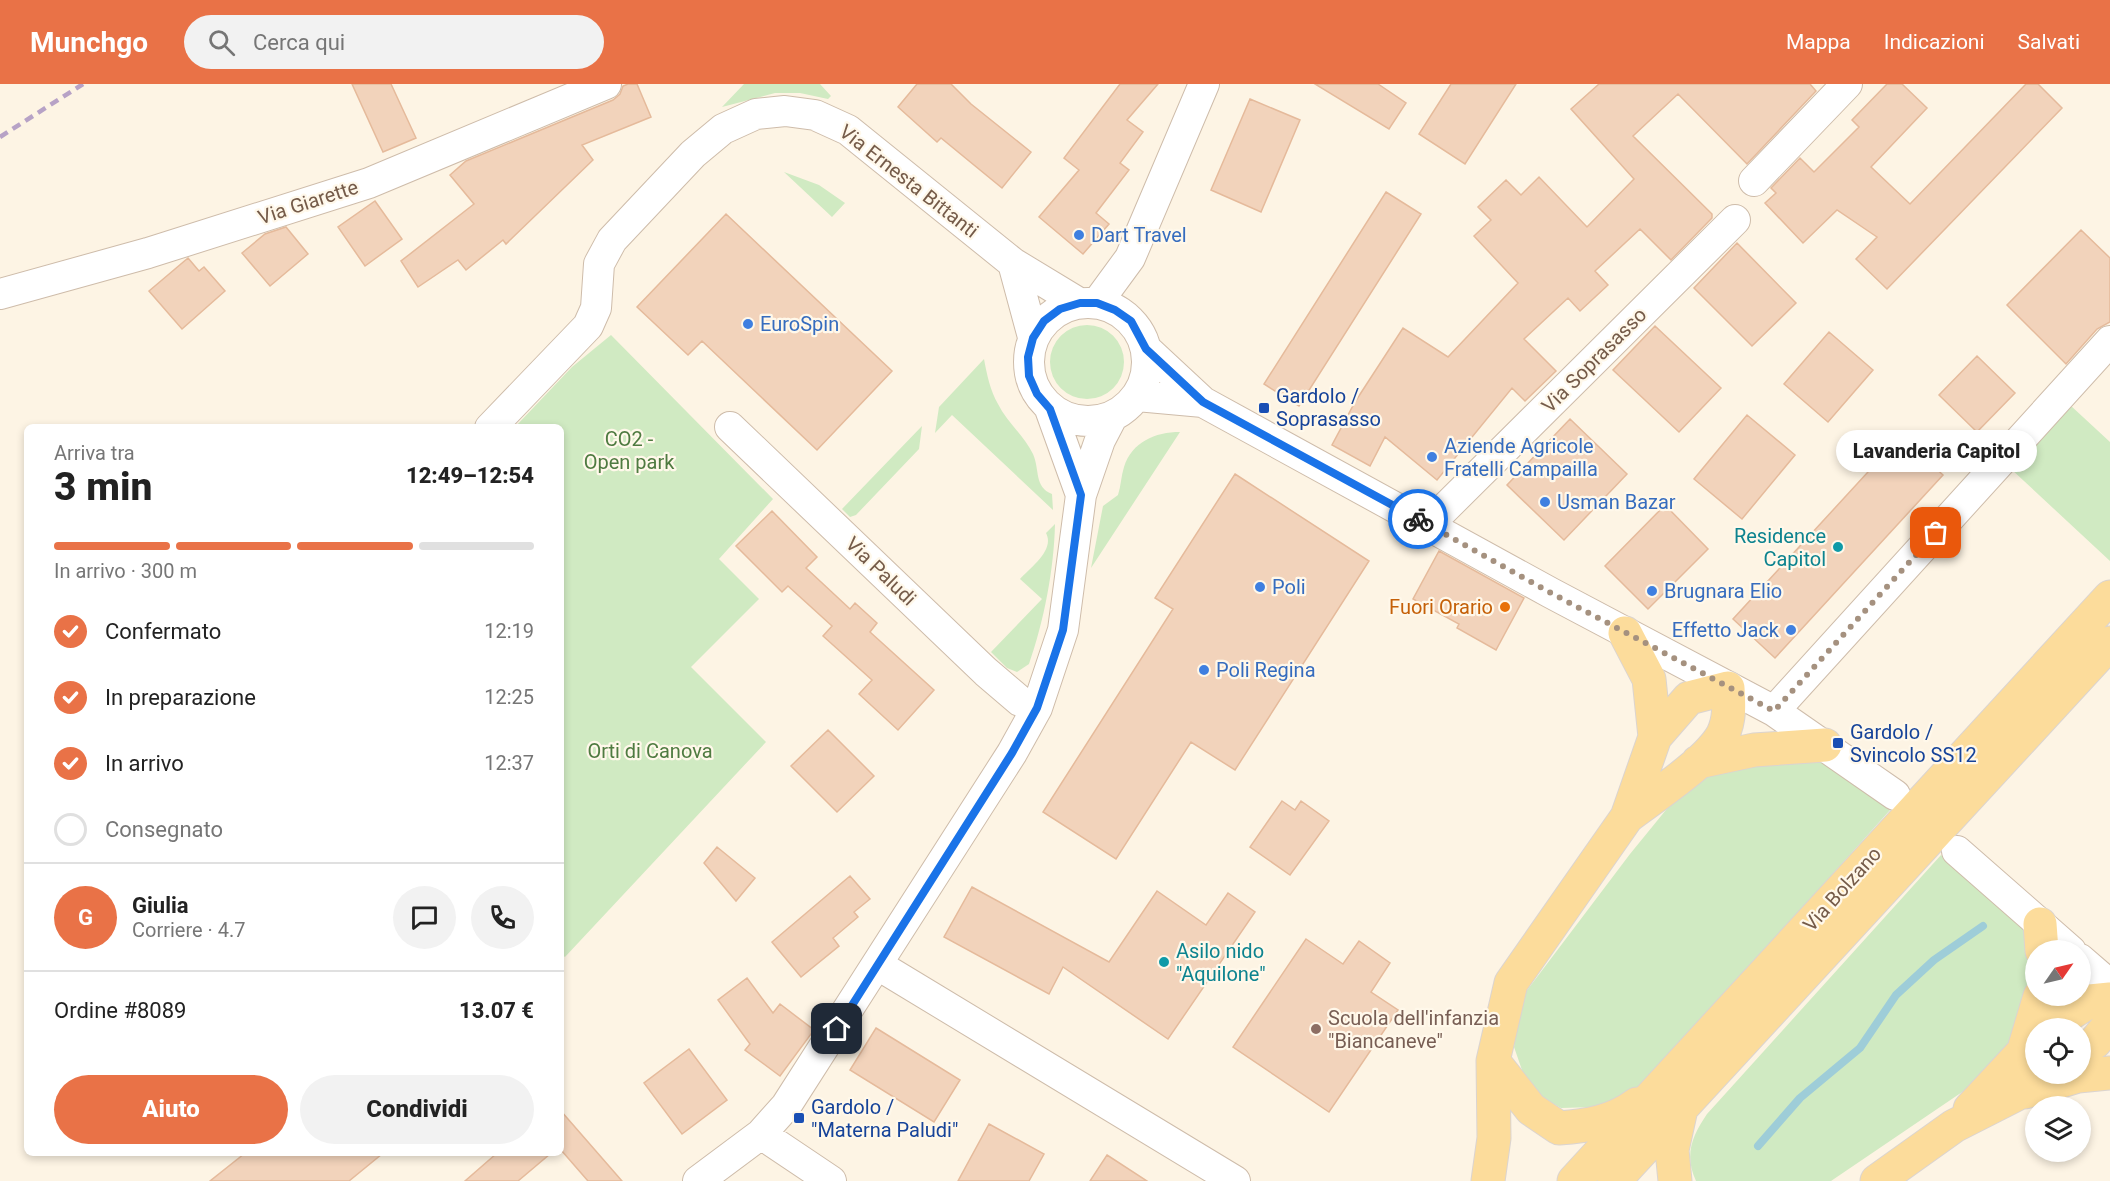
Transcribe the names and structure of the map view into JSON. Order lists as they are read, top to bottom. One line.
{"streets":{"main road":["Via Bolzano"],"street":["Via Ernesta Bittanti","Via Giarette","Via Soprasasso","Via Paludi"]},"parks":["CO2 - Open park","Orti di Canova"],"places":{"other":["Dart Travel","EuroSpin","Aziende Agricole Fratelli Campailla","Usman Bazar","Lavanderia Capitol","Residence Capitol","Poli","Brugnara Elio","Fuori Orario","Effetto Jack","Poli Regina","Asilo nido \"Aquilone\"","Scuola dell'infanzia \"Biancaneve\""],"transit":["Gardolo / Soprasasso","Gardolo / Svincolo SS12","Gardolo / \"Materna Paludi\""]},"north":"top right","page":{"header":"Munchgo","search":"Cerca qui","nav":["Mappa","Indicazioni","Salvati"],"heading":["3 min","Arriva tra","12:49–12:54"],"panel":["Giulia","Corriere · 4.7","Ordine #8089","13.07 €"],"bubble":"Lavanderia Capitol","bar":"In arrivo · 300 m","list":[["Confermato","12:19"],["In preparazione","12:25"],["In arrivo","12:37"],"Consegnato"],"round":"G","buttons":["Aiuto","Condividi"]}}
